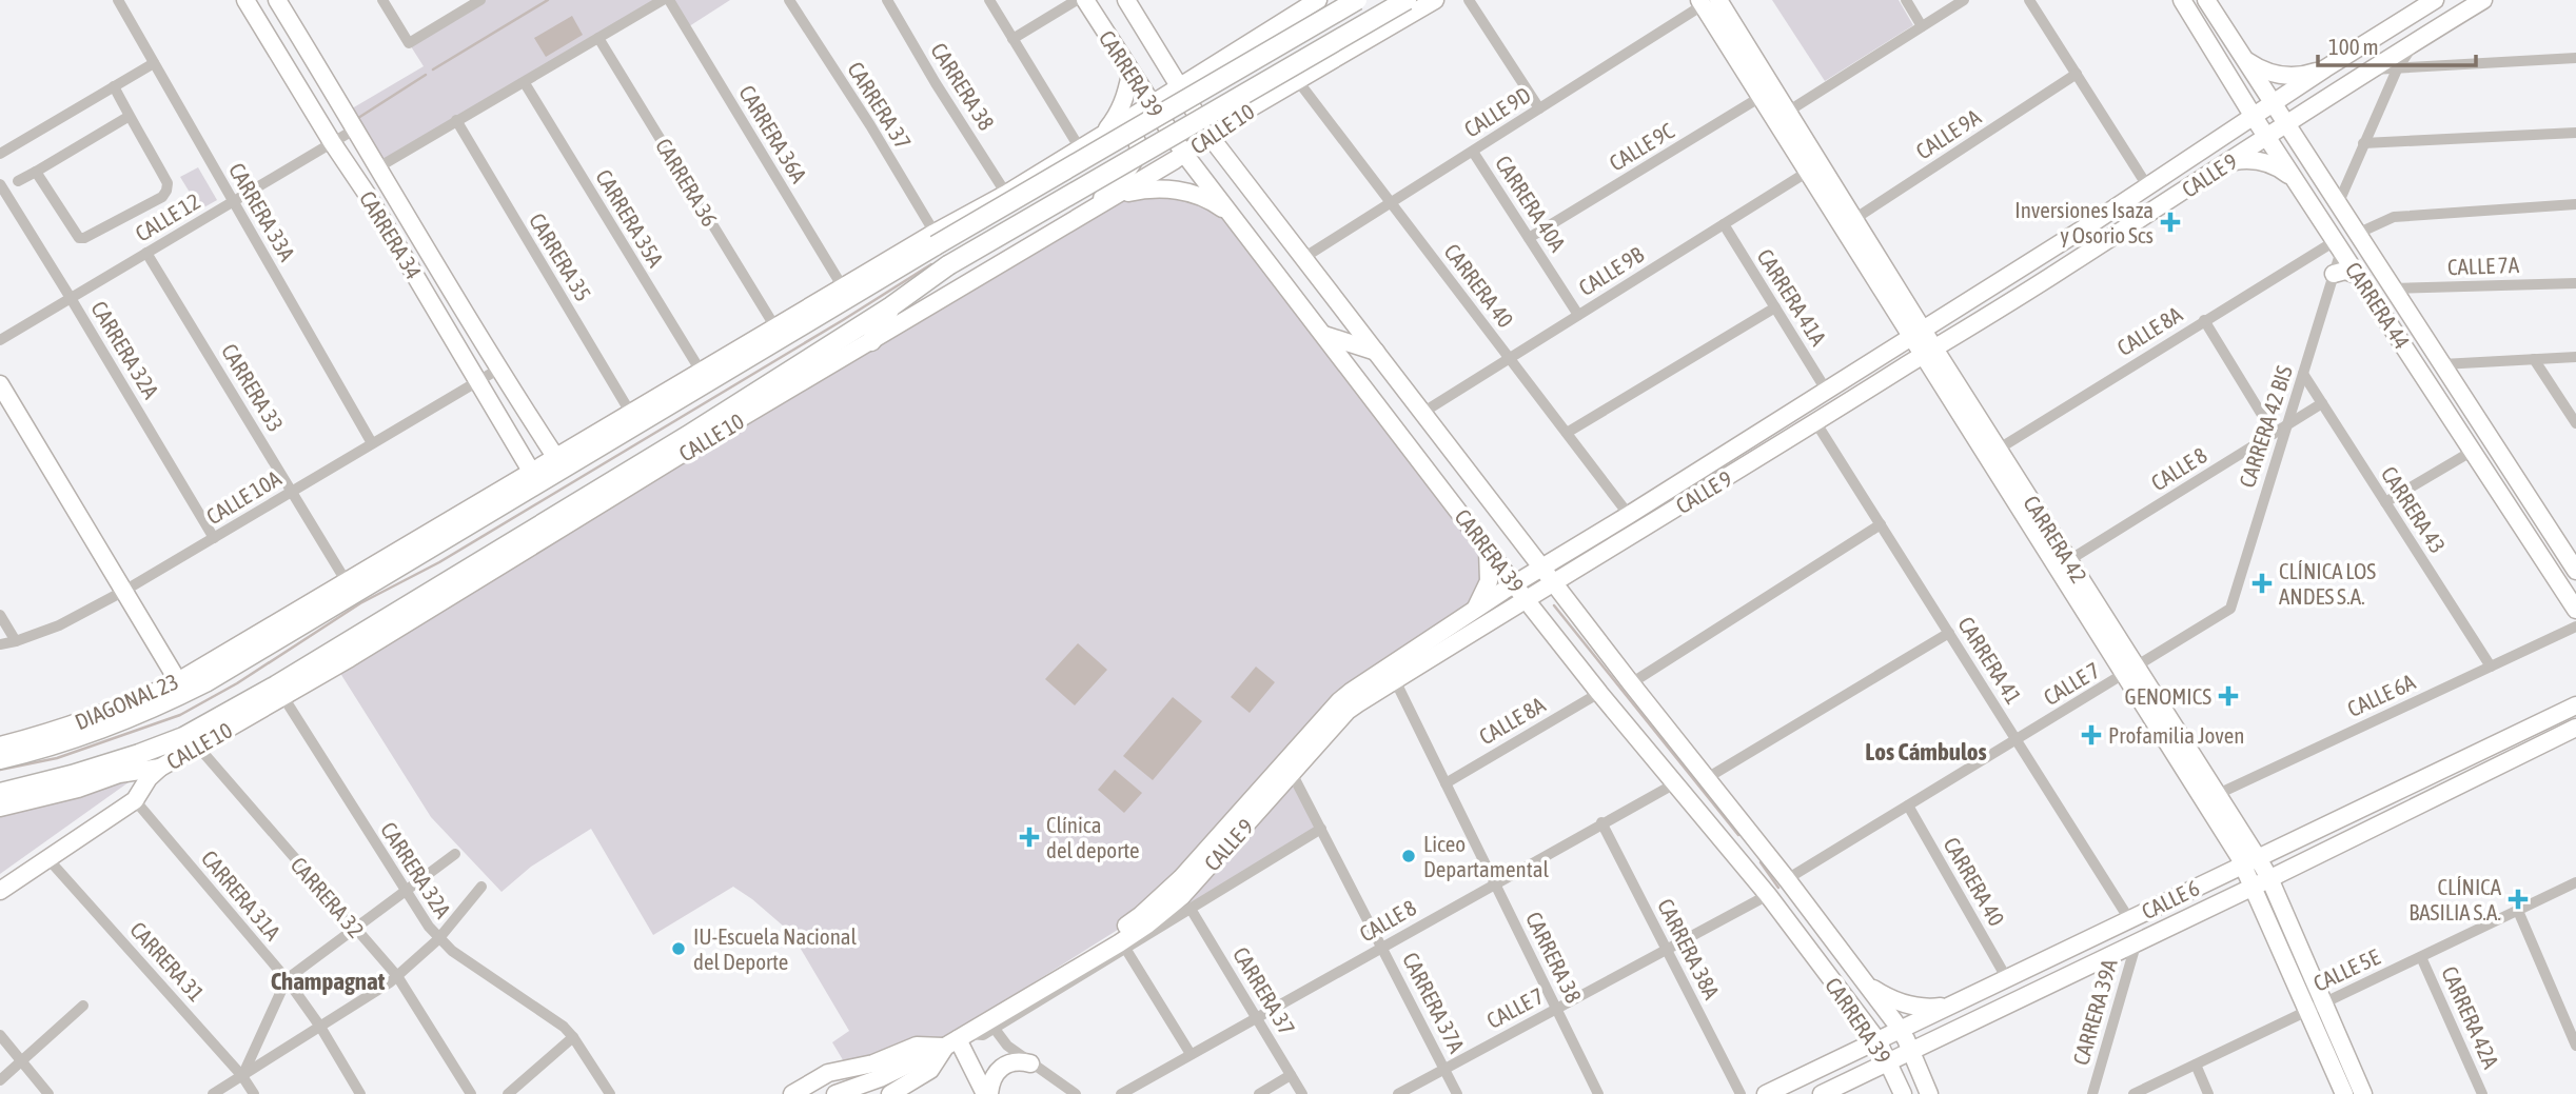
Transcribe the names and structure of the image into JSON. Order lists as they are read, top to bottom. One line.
{"streets":{"main road":["CARRERA 39","CALLE 10","CALLE 9","CARRERA 34","CARRERA 44","CARRERA 42","DIAGONAL 23","CALLE 6"],"street":["CARRERA 38","CARRERA 37","CALLE 9D","CARRERA 36A","CALLE 9A","CALLE 9C","CARRERA 36","CARRERA 40A","CARRERA 33A","CALLE 12","CARRERA 35A","CARRERA 35","CALLE 7A","CALLE 9B","CARRERA 40","CARRERA 41A","CALLE 8A","CARRERA 32A","CARRERA 33","CARRERA 42 BIS","CALLE 8","CALLE 10A","CARRERA 43","CARRERA 41","CALLE 7","CALLE 6A","CARRERA 31A","CARRERA 32","CARRERA 38A","CARRERA 31","CALLE 5E","CARRERA 37A","CARRERA 39A","CARRERA 42A"]},"crossings":[["CARRERA 39","CALLE 9D"],["CARRERA 39","CALLE 10"],["CARRERA 39","CALLE 9"],["CARRERA 39","CALLE 9B"],["CARRERA 39","CALLE 8A"],["CARRERA 39","CALLE 8"],["CARRERA 39","CALLE 7"],["CARRERA 39","CALLE 6"],["CARRERA 38","CALLE 10"],["CARRERA 38","CALLE 9"],["CARRERA 38","CALLE 8A"],["CARRERA 38","CALLE 8"],["CARRERA 38","CALLE 7"],["CARRERA 37","CALLE 10"],["CARRERA 37","CALLE 9"],["CARRERA 37","CALLE 8"],["CALLE 9D","CARRERA 40A"],["CALLE 9D","CARRERA 40"],["CALLE 9D","CARRERA 42"],["CALLE 10","CARRERA 36A"],["CALLE 10","CARRERA 36"],["CALLE 10","CARRERA 35A"],["CALLE 10","CARRERA 34"],["CALLE 10","CARRERA 35"],["CALLE 10","CARRERA 40"],["CALLE 10","CARRERA 32A"],["CALLE 10","CARRERA 33"],["CALLE 10","DIAGONAL 23"],["CALLE 10","CARRERA 31A"],["CALLE 10","CARRERA 32"],["CALLE 10","CARRERA 31"],["CALLE 9A","CARRERA 42"],["CALLE 9C","CARRERA 40A"],["CALLE 9C","CARRERA 42"],["CALLE 9","CARRERA 40"],["CALLE 9","CARRERA 41A"],["CALLE 9","CARRERA 44"],["CALLE 9","CARRERA 42"],["CALLE 9","CARRERA 41"],["CALLE 9","CARRERA 37A"],["CARRERA 40A","CALLE 9B"],["CARRERA 33A","CALLE 12"],["CARRERA 33A","CALLE 10A"],["CALLE 12","CARRERA 34"],["CALLE 12","CARRERA 32A"],["CALLE 12","CARRERA 33"],["CARRERA 34","CALLE 10A"],["CALLE 7A","CARRERA 44"],["CALLE 9B","CARRERA 40"],["CALLE 9B","CARRERA 41A"],["CALLE 9B","CARRERA 42"],["CARRERA 40","CALLE 7"],["CARRERA 40","CALLE 6"],["CARRERA 44","CALLE 8A"],["CARRERA 44","CARRERA 42 BIS"],["CALLE 8A","CARRERA 42 BIS"],["CALLE 8A","CARRERA 42"],["CARRERA 32A","CALLE 10A"],["CARRERA 33","CALLE 10A"],["CARRERA 42 BIS","CALLE 8"],["CARRERA 42 BIS","CARRERA 43"],["CARRERA 42 BIS","CALLE 7"],["CALLE 8","CARRERA 43"],["CALLE 8","CARRERA 42"],["CALLE 8","CARRERA 38A"],["CALLE 8","CARRERA 37A"],["CARRERA 43","CALLE 6A"],["CARRERA 42","CALLE 7"],["CARRERA 42","CALLE 6A"],["CARRERA 42","CALLE 6"],["CARRERA 42","CALLE 5E"],["CARRERA 41","CALLE 7"],["CARRERA 41","CALLE 6"],["CALLE 7","CARRERA 38A"],["CALLE 7","CARRERA 37A"],["CALLE 6","CARRERA 39A"],["CALLE 5E","CARRERA 42A"]],"districts":["Los Cámbulos","Champagnat"],"places":{"health":["Inversiones Isaza y Osorio Scs","CLÍNICA LOS ANDES S.A.","GENOMICS","Profamilia Joven","Clínica del deporte","CLÍNICA BASILIA S.A."],"other":["Liceo Departamental","IU-Escuela Nacional del Deporte"]},"scale_bar":"100 m"}
